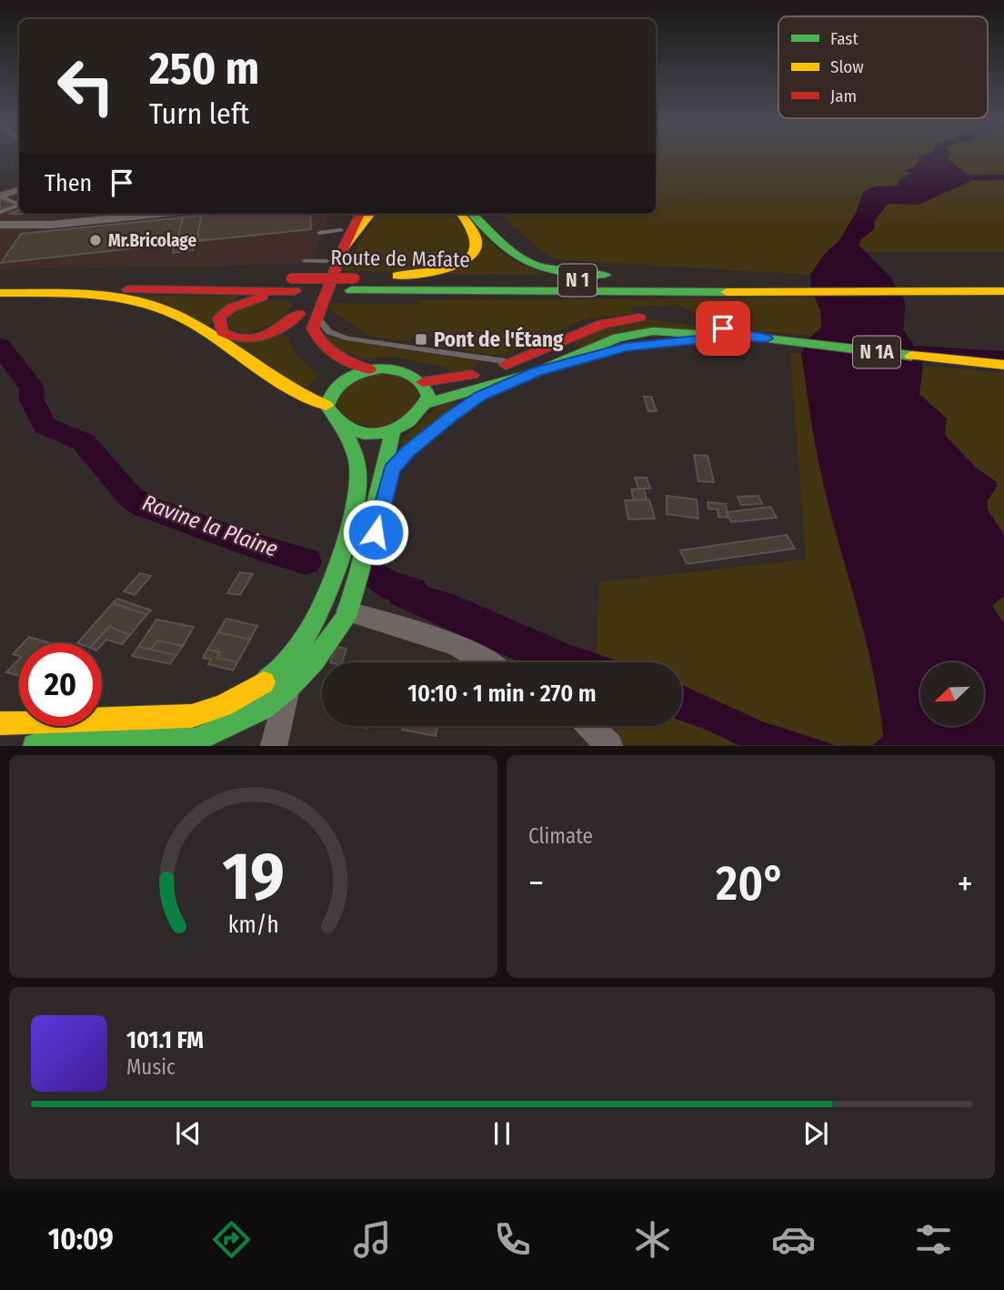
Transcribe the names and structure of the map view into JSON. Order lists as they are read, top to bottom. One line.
{"streets":{"main road":["Route de Mafate","N 1","N 1A"]},"crossings":[["Route de Mafate","N 1"]],"water":["Ravine la Plaine"],"places":{"other":["Mr.Bricolage"],"transit":["Pont de l'Étang"]},"legend":["Fast","Slow","Jam"],"north":"bottom left","page":{"turn":["250 m","Turn left"],"then":"Then","limit":"20","trip":"10:10 · 1 min · 270 m","tile":"Climate","heat":["−","20°","+"],"song":["101.1 FM","Music"],"tabs":"10:09","gauge":["19","km/h"]}}
